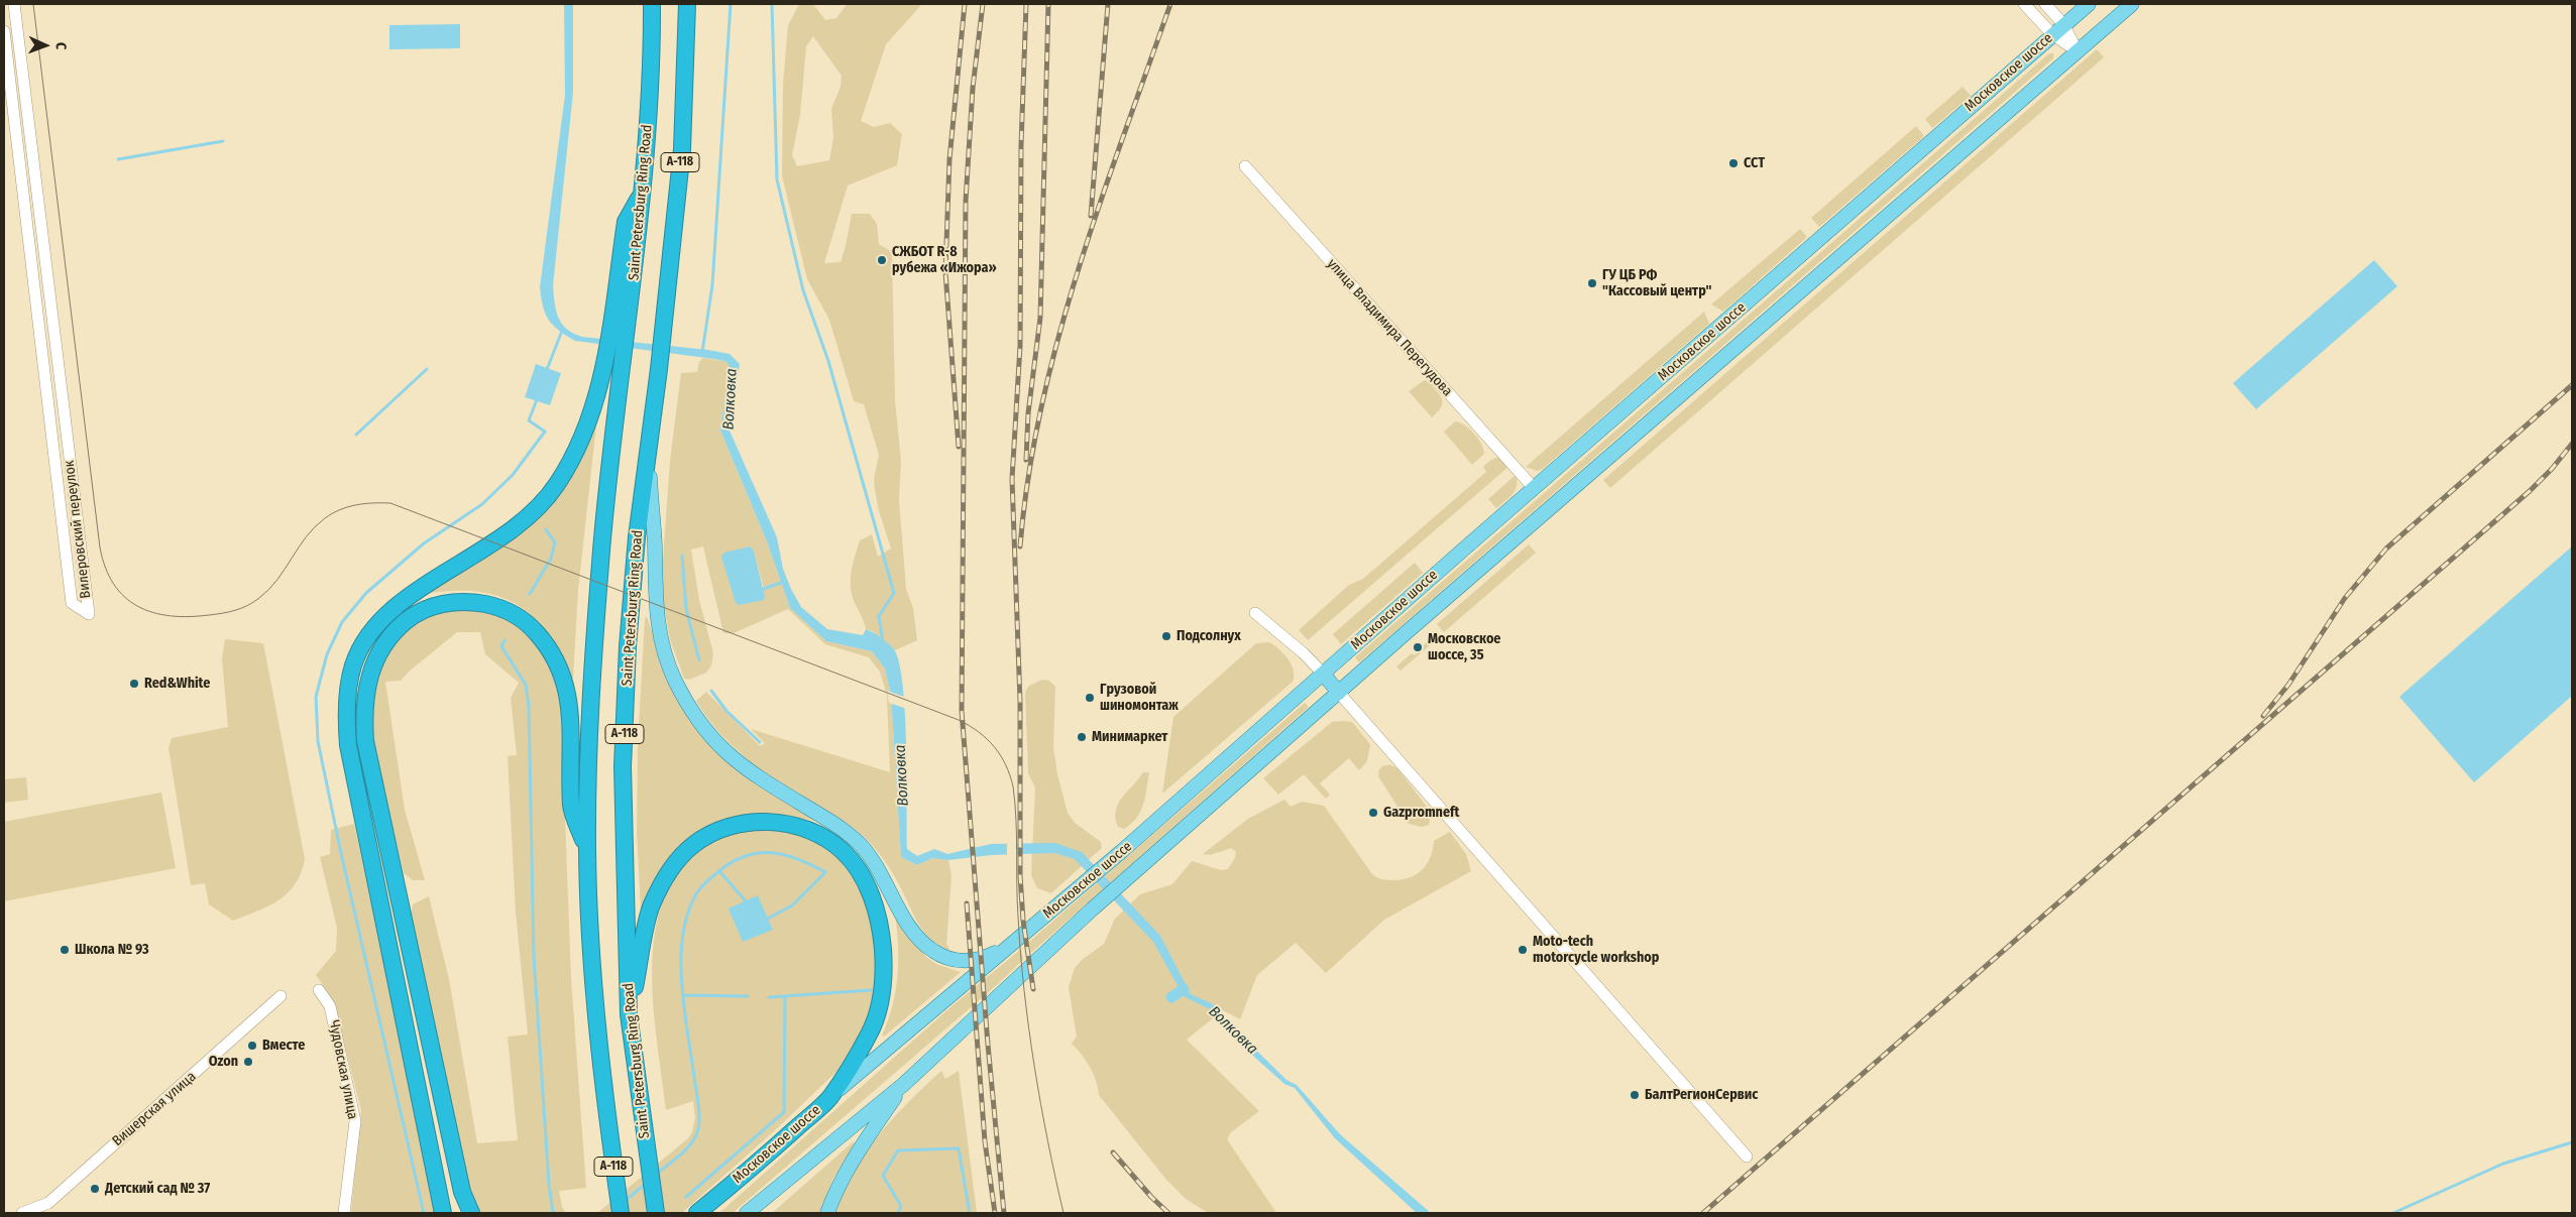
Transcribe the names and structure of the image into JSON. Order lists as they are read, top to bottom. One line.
{"streets":{"highway":["Московское шоссе","А-118","Saint Petersburg Ring Road"],"street":["улица Владимира Перегудова","Вилеровский переулок","Чудовская улица","Вишерская улица"]},"crossings":[["Московское шоссе","улица Владимира Перегудова"]],"water":["Волковка"],"places":["ССТ","СЖБОТ R-8 рубежа «Ижора»","ГУ ЦБ РФ \"Кассовый центр\"","Подсолнух","Московское шоссе, 35","Red&White","Грузовой шиномонтаж","Минимаркет","Gazpromneft","Школа № 93","Moto-tech motorcycle workshop","Вместе","Ozon","БалтРегионСервис","Детский сад № 37"],"north":"right"}
